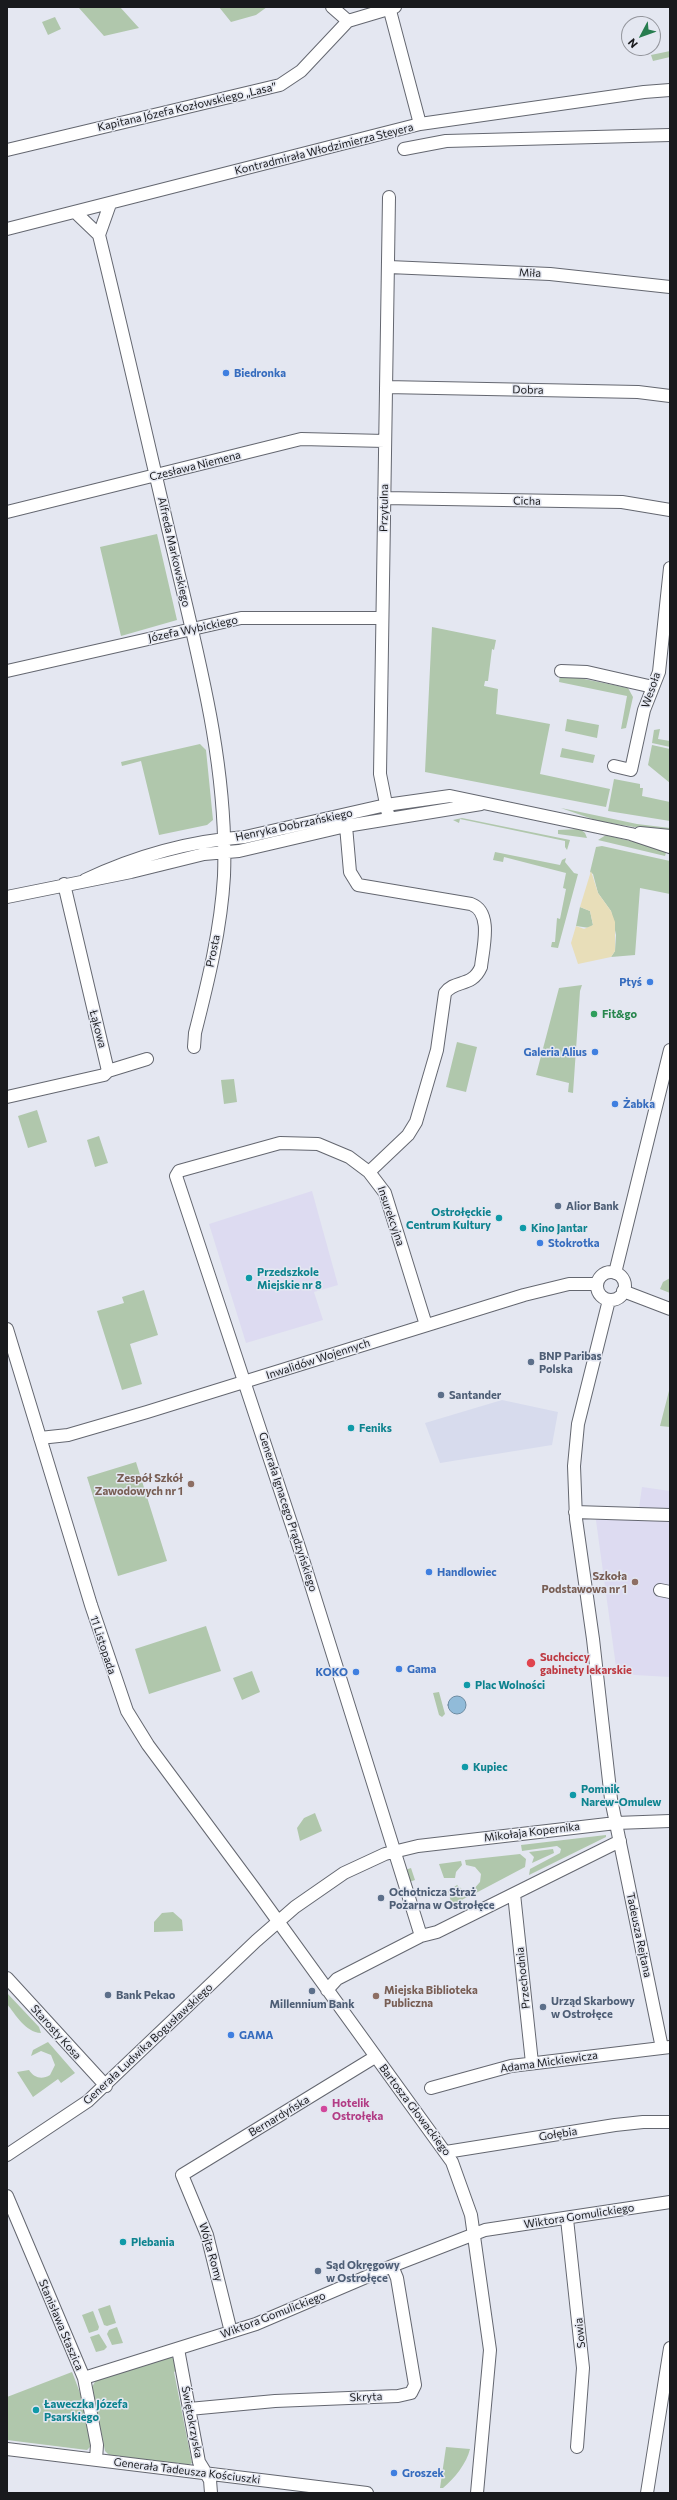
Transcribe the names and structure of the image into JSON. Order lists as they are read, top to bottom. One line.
{"streets":{"street":["Kapitana Józefa Kozłowskiego „Lasa”","Kontradmirała Włodzimierza Steyera","Miła","Dobra","Czesława Niemena","Cicha","Przytulna","Alfreda Markowskiego","Józefa Wybickiego","Wesoła","Henryka Dobrzańskiego","Prosta","Łąkowa","Insurekcyjna","Inwalidów Wojennych","Generała Ignacego Prądzyńskiego","11 Listopada","Mikołaja Kopernika","Tadeusza Rejtana","Przechodnia","Starosty Kosa","Generała Ludwika Bogusławskiego","Adama Mickiewicza","Bartosza Głowackiego","Bernardyńska","Gołębia","Wiktora Gomulickiego","Wójta Romy","Stanisława Staszica","Sowia","Skryta","Świętokrzyska","Generała Tadeusza Kościuszki"]},"crossings":[["Miła","Przytulna"],["Dobra","Przytulna"],["Czesława Niemena","Przytulna"],["Czesława Niemena","Alfreda Markowskiego"],["Cicha","Przytulna"],["Przytulna","Józefa Wybickiego"],["Przytulna","Henryka Dobrzańskiego"],["Alfreda Markowskiego","Józefa Wybickiego"],["Alfreda Markowskiego","Henryka Dobrzańskiego"],["Alfreda Markowskiego","Prosta"],["Henryka Dobrzańskiego","Prosta"],["Henryka Dobrzańskiego","Łąkowa"],["Insurekcyjna","Inwalidów Wojennych"],["Insurekcyjna","Generała Ignacego Prądzyńskiego"],["Inwalidów Wojennych","Generała Ignacego Prądzyńskiego"],["Inwalidów Wojennych","11 Listopada"],["Inwalidów Wojennych","Tadeusza Rejtana"],["Generała Ignacego Prądzyńskiego","Mikołaja Kopernika"],["11 Listopada","Mikołaja Kopernika"],["11 Listopada","Generała Ludwika Bogusławskiego"],["11 Listopada","Bartosza Głowackiego"],["Mikołaja Kopernika","Tadeusza Rejtana"],["Mikołaja Kopernika","Generała Ludwika Bogusławskiego"],["Mikołaja Kopernika","Bartosza Głowackiego"],["Tadeusza Rejtana","Adama Mickiewicza"],["Przechodnia","Adama Mickiewicza"],["Starosty Kosa","Generała Ludwika Bogusławskiego"],["Generała Ludwika Bogusławskiego","Bartosza Głowackiego"],["Bartosza Głowackiego","Bernardyńska"],["Bartosza Głowackiego","Gołębia"],["Bartosza Głowackiego","Wiktora Gomulickiego"],["Bernardyńska","Wójta Romy"],["Wiktora Gomulickiego","Wójta Romy"],["Wiktora Gomulickiego","Stanisława Staszica"],["Wiktora Gomulickiego","Sowia"],["Wiktora Gomulickiego","Skryta"],["Wiktora Gomulickiego","Świętokrzyska"],["Stanisława Staszica","Generała Tadeusza Kościuszki"],["Skryta","Świętokrzyska"],["Świętokrzyska","Generała Tadeusza Kościuszki"]],"places":["Biedronka","Ptyś","Fit&go","Galeria Alius","Żabka","Alior Bank","Ostrołęckie Centrum Kultury","Kino Jantar","Stokrotka","Przedszkole Miejskie nr 8","BNP Paribas Polska","Santander","Feniks","Zespół Szkół Zawodowych nr 1","Handlowiec","Szkoła Podstawowa nr 1","Suchciccy gabinety lekarskie","Gama","KOKO","Plac Wolności","Kupiec","Pomnik Narew-Omulew","Ochotnicza Straż Pożarna w Ostrołęce","Millennium Bank","Bank Pekao","Miejska Biblioteka Publiczna","Urząd Skarbowy w Ostrołęce","GAMA","Hotelik Ostrołęka","Plebania","Sąd Okręgowy w Ostrołęce","Ławeczka Józefa Psarskiego","Groszek"],"north":"bottom left"}
